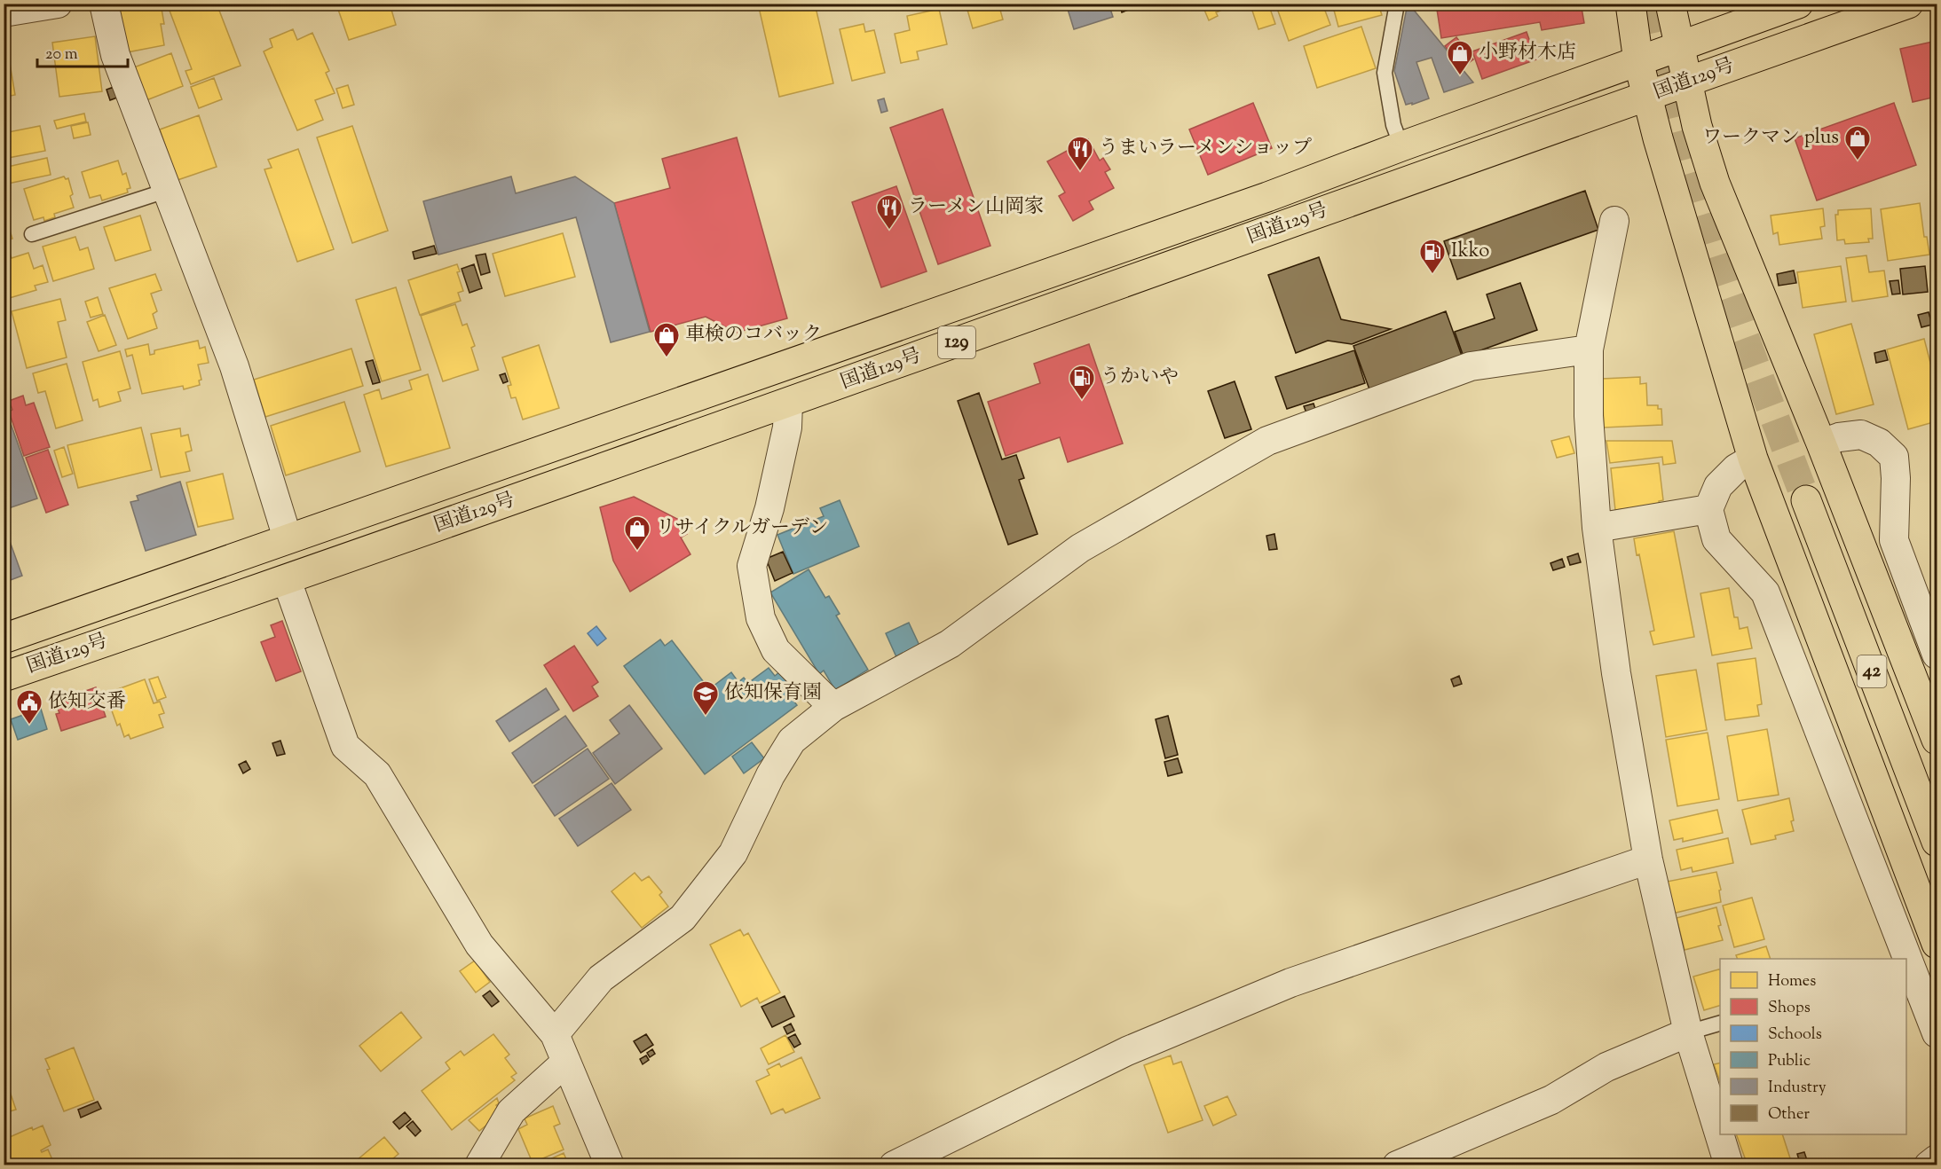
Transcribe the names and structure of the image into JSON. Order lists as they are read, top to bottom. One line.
{"streets":{"main road":["国道129号","129","42"]},"places":{"shop":["小野材木店","ワークマン plus","車検のコバック","リサイクルガーデン"],"restaurant":["うまいラーメンショップ","ラーメン山岡家"],"fuel station":["Ikko","うかいや"],"school or university":["依知保育園"],"public building":["依知交番"]},"legend":["Homes","Shops","Schools","Public","Industry","Other"],"scale_bar":"20 m"}
